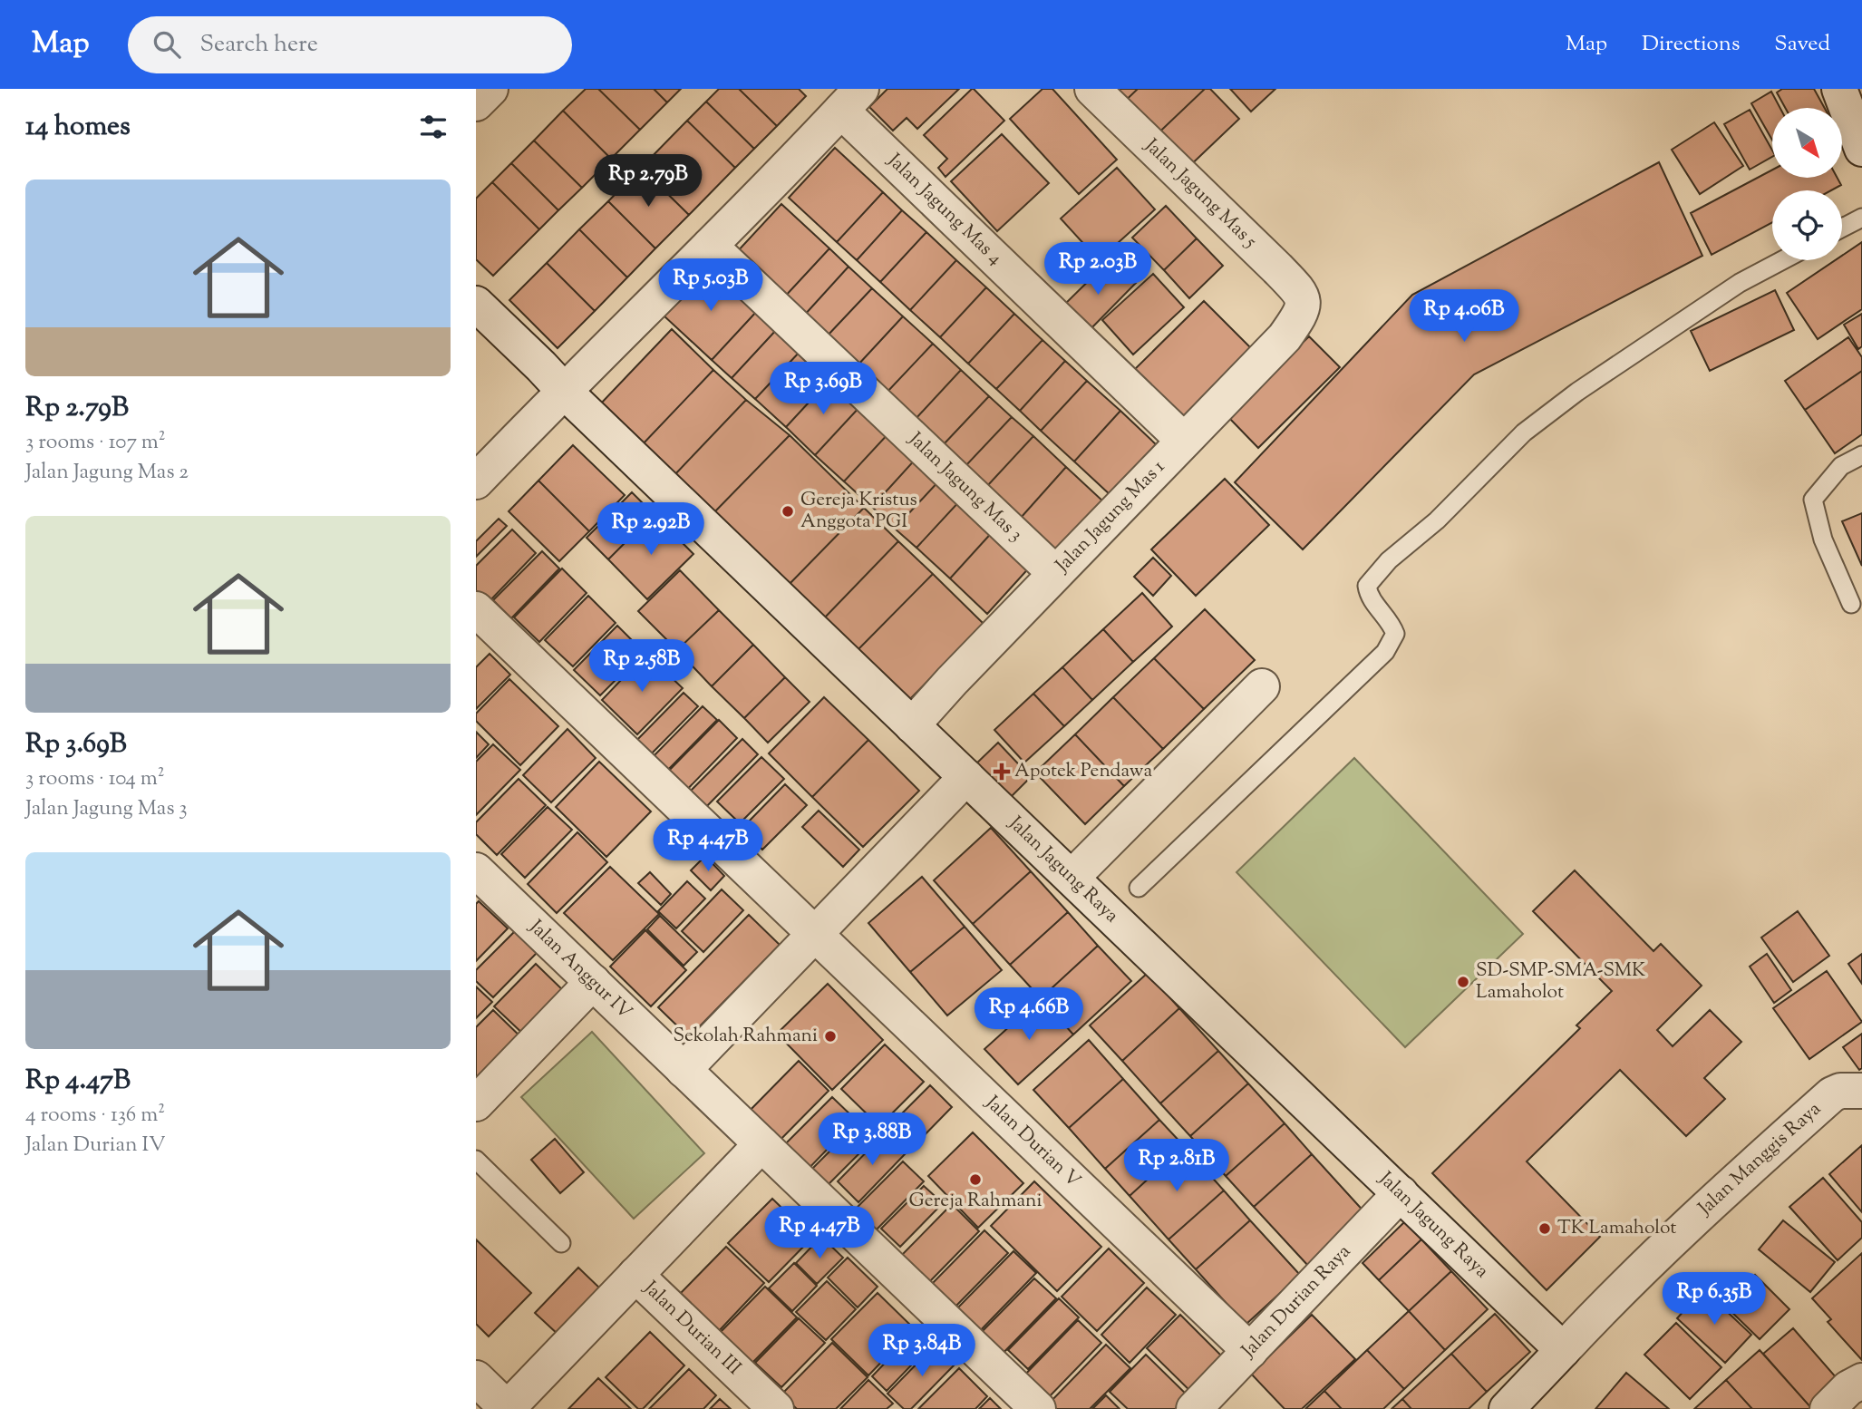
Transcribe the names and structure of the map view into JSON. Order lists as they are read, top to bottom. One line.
{"streets":{"street":["Jalan Jagung Mas 5","Jalan Jagung Mas 4","Jalan Jagung Mas 3","Jalan Jagung Mas 1","Jalan Jagung Raya","Jalan Anggur IV","Jalan Durian V","Jalan Manggis Raya","Jalan Durian Raya","Jalan Durian III"]},"crossings":[["Jalan Jagung Mas 5","Jalan Jagung Mas 1"],["Jalan Jagung Mas 4","Jalan Jagung Mas 1"],["Jalan Jagung Mas 3","Jalan Jagung Mas 1"],["Jalan Jagung Mas 1","Jalan Jagung Raya"],["Jalan Jagung Raya","Jalan Manggis Raya"],["Jalan Jagung Raya","Jalan Durian Raya"],["Jalan Durian V","Jalan Durian Raya"]],"places":{"other":["Gereja Kristus Anggota PGI","SD-SMP-SMA-SMK Lamaholot","Sekolah Rahmani","Gereja Rahmani","TK Lamaholot"],"health":["Apotek Pendawa"]},"north":"bottom right","page":{"header":"Map","search":"Search here","nav":["Map","Directions","Saved"],"heading":"14 homes","price":["Rp 2.79B","Rp 2.03B","Rp 5.03B","Rp 4.06B","Rp 3.69B","Rp 2.92B","Rp 2.58B","Rp 4.47B","Rp 4.66B","Rp 3.88B","Rp 2.81B","Rp 4.47B","Rp 6.35B","Rp 3.84B"],"list":[{"name":"Rp 2.79B","note":"3 rooms · 107 m² · Jalan Jagung Mas 2"},{"name":"Rp 3.69B","note":"3 rooms · 104 m² · Jalan Jagung Mas 3"},{"name":"Rp 4.47B","note":"4 rooms · 136 m² · Jalan Durian IV"}]}}
